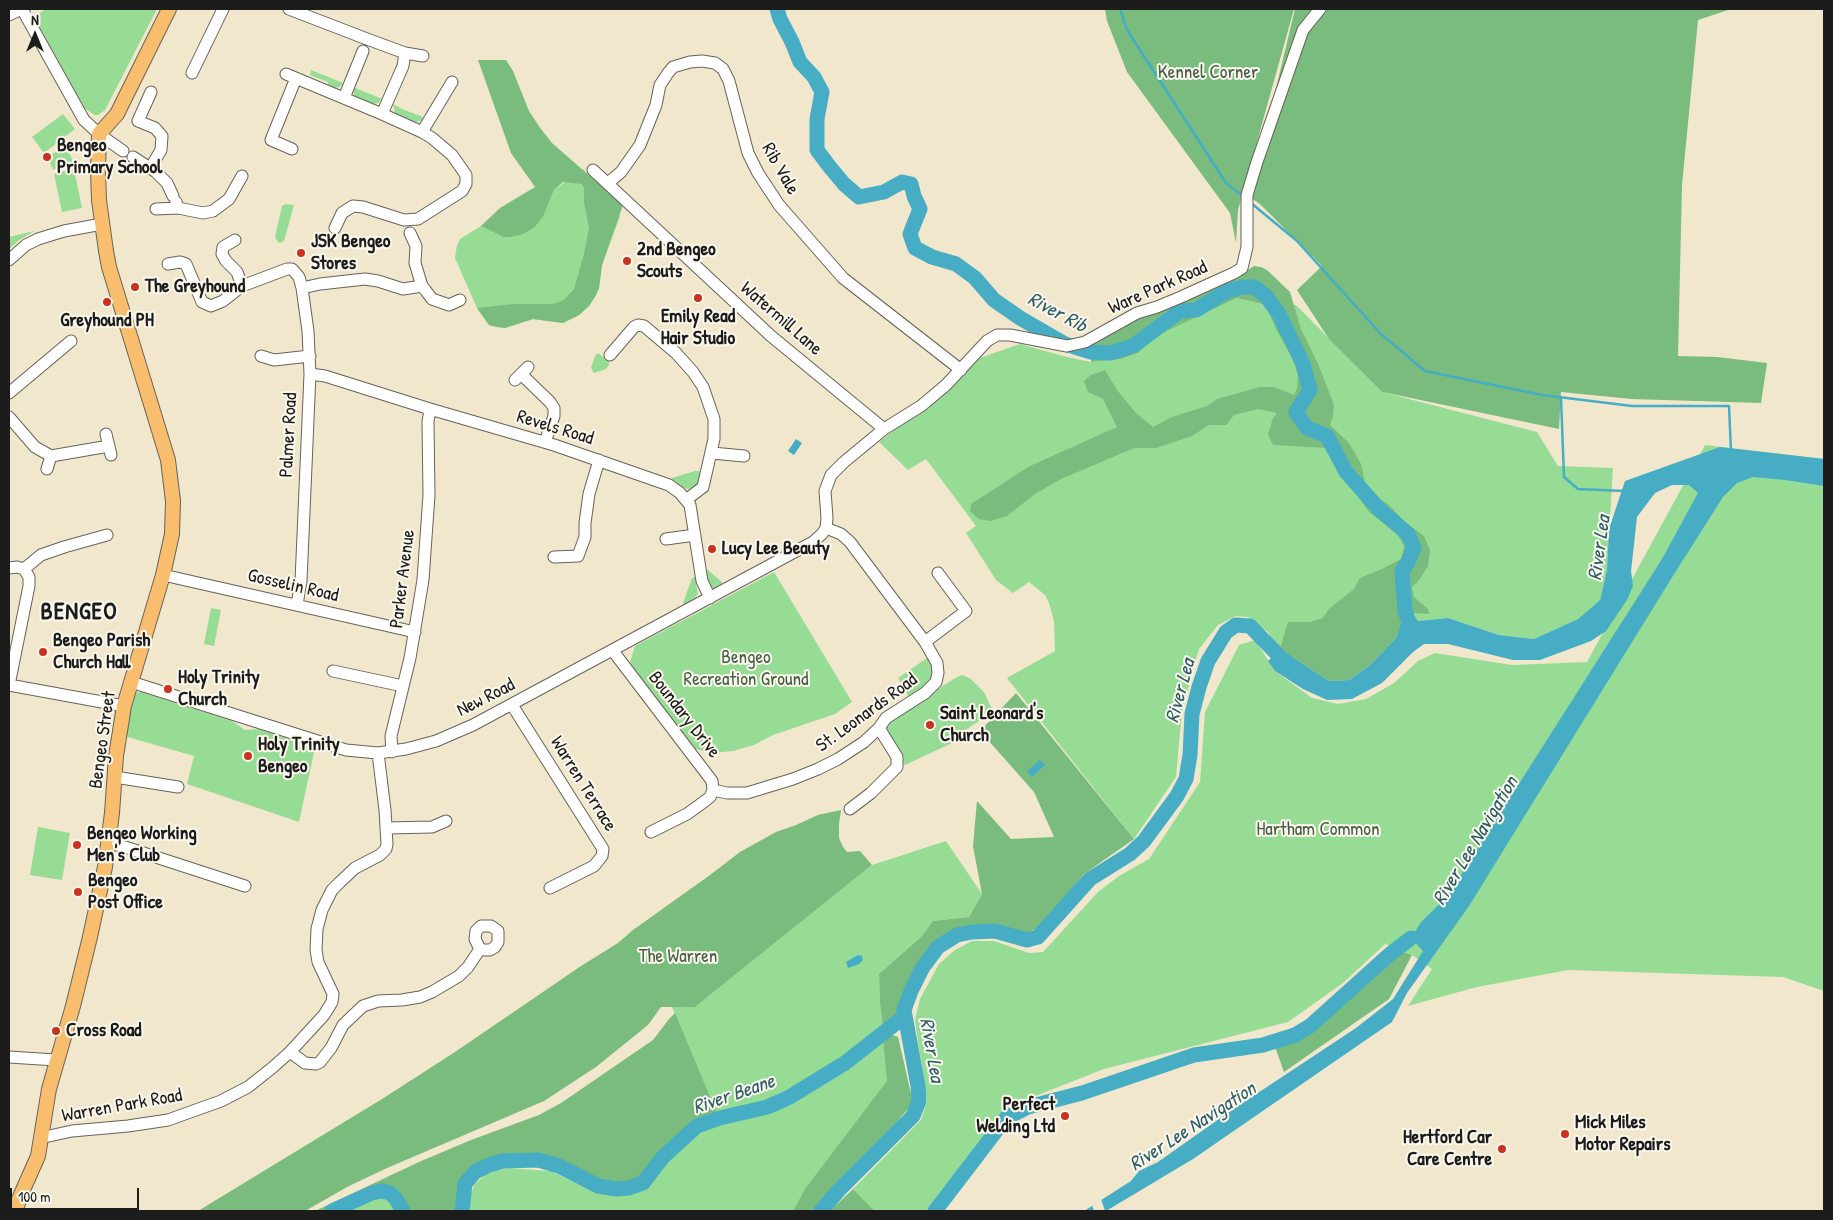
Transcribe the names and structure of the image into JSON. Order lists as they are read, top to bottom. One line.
{"streets":{"main road":["Bengeo Street"],"street":["Rib Vale","Ware Park Road","Watermill Lane","Revels Road","Palmer Road","Parker Avenue","Gosselin Road","New Road","St. Leonards Road","Boundary Drive","Warren Terrace","Warren Park Road"]},"crossings":[["Rib Vale","Ware Park Road"],["Rib Vale","Watermill Lane"],["Ware Park Road","Watermill Lane"],["Ware Park Road","New Road"],["Ware Park Road","St. Leonards Road"],["Revels Road","Palmer Road"],["Revels Road","Parker Avenue"],["Palmer Road","Gosselin Road"],["Parker Avenue","Gosselin Road"],["Parker Avenue","New Road"],["Gosselin Road","Bengeo Street"],["New Road","St. Leonards Road"],["New Road","Boundary Drive"],["New Road","Bengeo Street"],["New Road","Warren Terrace"],["New Road","Warren Park Road"],["St. Leonards Road","Boundary Drive"],["Bengeo Street","Warren Park Road"]],"districts":["BENGEO"],"water":["River Rib","River Lea","River Lee Navigation","River Beane"],"parks":["Kennel Corner","Bengeo Recreation Ground","Hartham Common","The Warren"],"places":["Bengeo Primary School","JSK Bengeo Stores","2nd Bengeo Scouts","The Greyhound","Emily Read Hair Studio","Greyhound PH","Lucy Lee Beauty","Bengeo Parish Church Hall","Holy Trinity Church","Saint Leonard's Church","Holy Trinity Bengeo","Bengeo Working Men's Club","Bengeo Post Office","Cross Road","Perfect Welding Ltd","Mick Miles Motor Repairs","Hertford Car Care Centre"],"scale_bar":"100 m","north":"top"}
